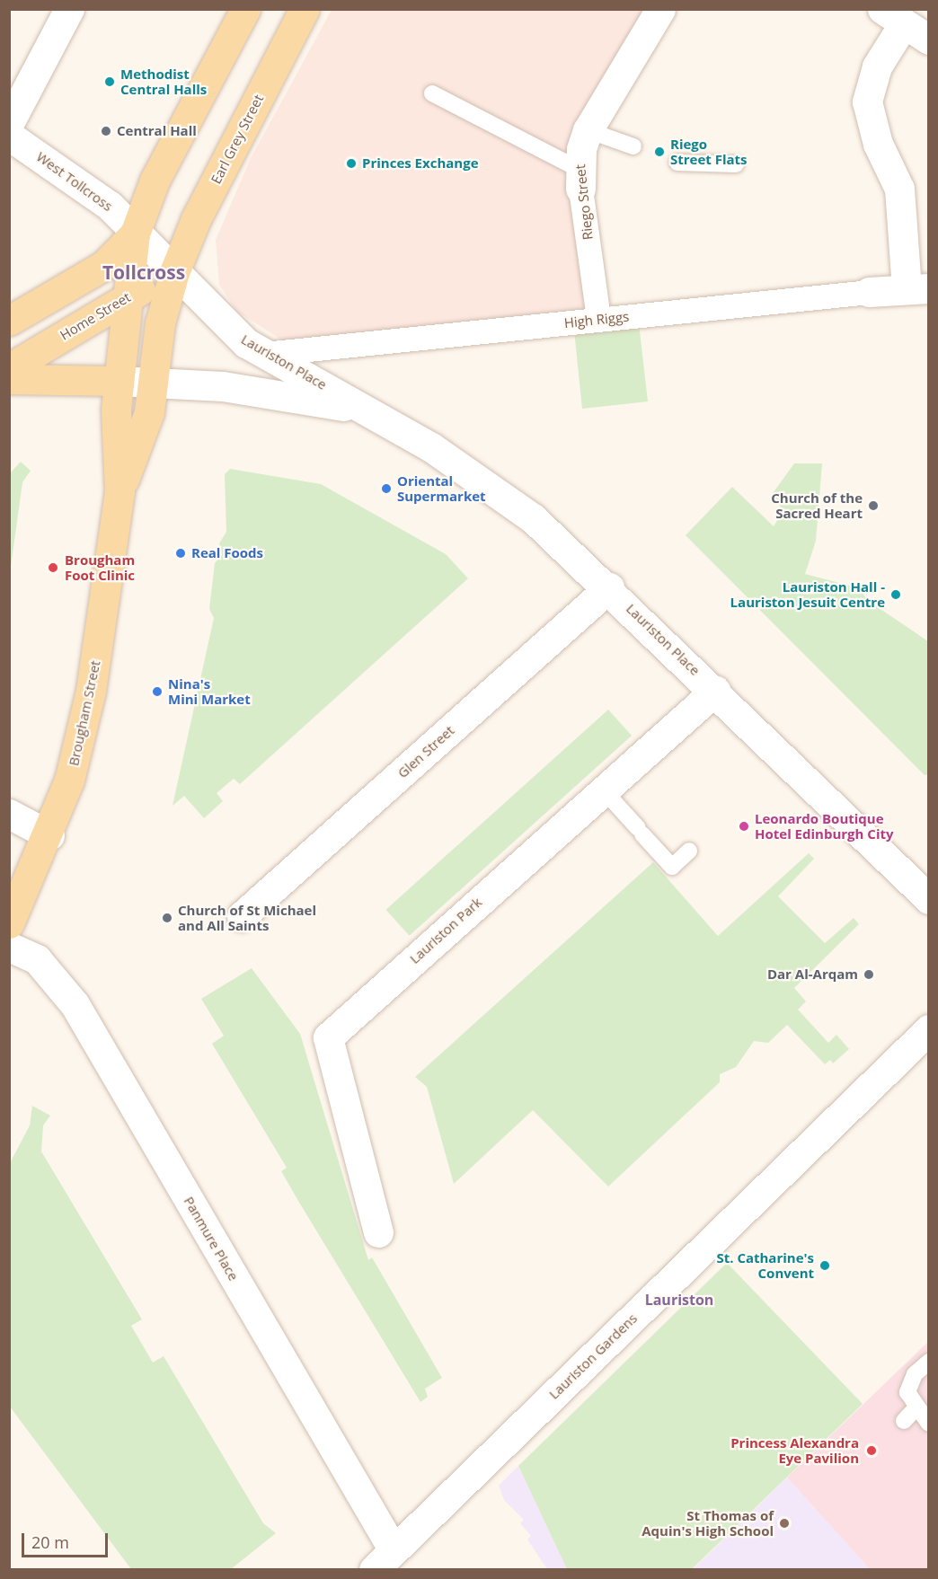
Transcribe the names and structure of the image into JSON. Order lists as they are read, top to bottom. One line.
{"streets":{"main road":["Earl Grey Street","Home Street","Brougham Street"],"street":["West Tollcross","Riego Street","High Riggs","Lauriston Place","Glen Street","Lauriston Park","Panmure Place","Lauriston Gardens"]},"crossings":[["Earl Grey Street","Home Street"],["Earl Grey Street","Lauriston Place"],["Earl Grey Street","Brougham Street"],["West Tollcross","Lauriston Place"],["West Tollcross","Brougham Street"],["Riego Street","High Riggs"],["Home Street","Lauriston Place"],["Home Street","Brougham Street"],["High Riggs","Lauriston Place"],["Lauriston Place","Brougham Street"],["Lauriston Place","Glen Street"],["Lauriston Place","Lauriston Park"],["Panmure Place","Lauriston Gardens"]],"districts":["Tollcross","Lauriston"],"places":["Methodist Central Halls","Central Hall","Riego Street Flats","Princes Exchange","Oriental Supermarket","Church of the Sacred Heart","Real Foods","Brougham Foot Clinic","Lauriston Hall - Lauriston Jesuit Centre","Nina's Mini Market","Leonardo Boutique Hotel Edinburgh City","Church of St Michael and All Saints","Dar Al-Arqam","St. Catharine's Convent","Princess Alexandra Eye Pavilion","St Thomas of Aquin's High School"],"scale_bar":"20 m"}
